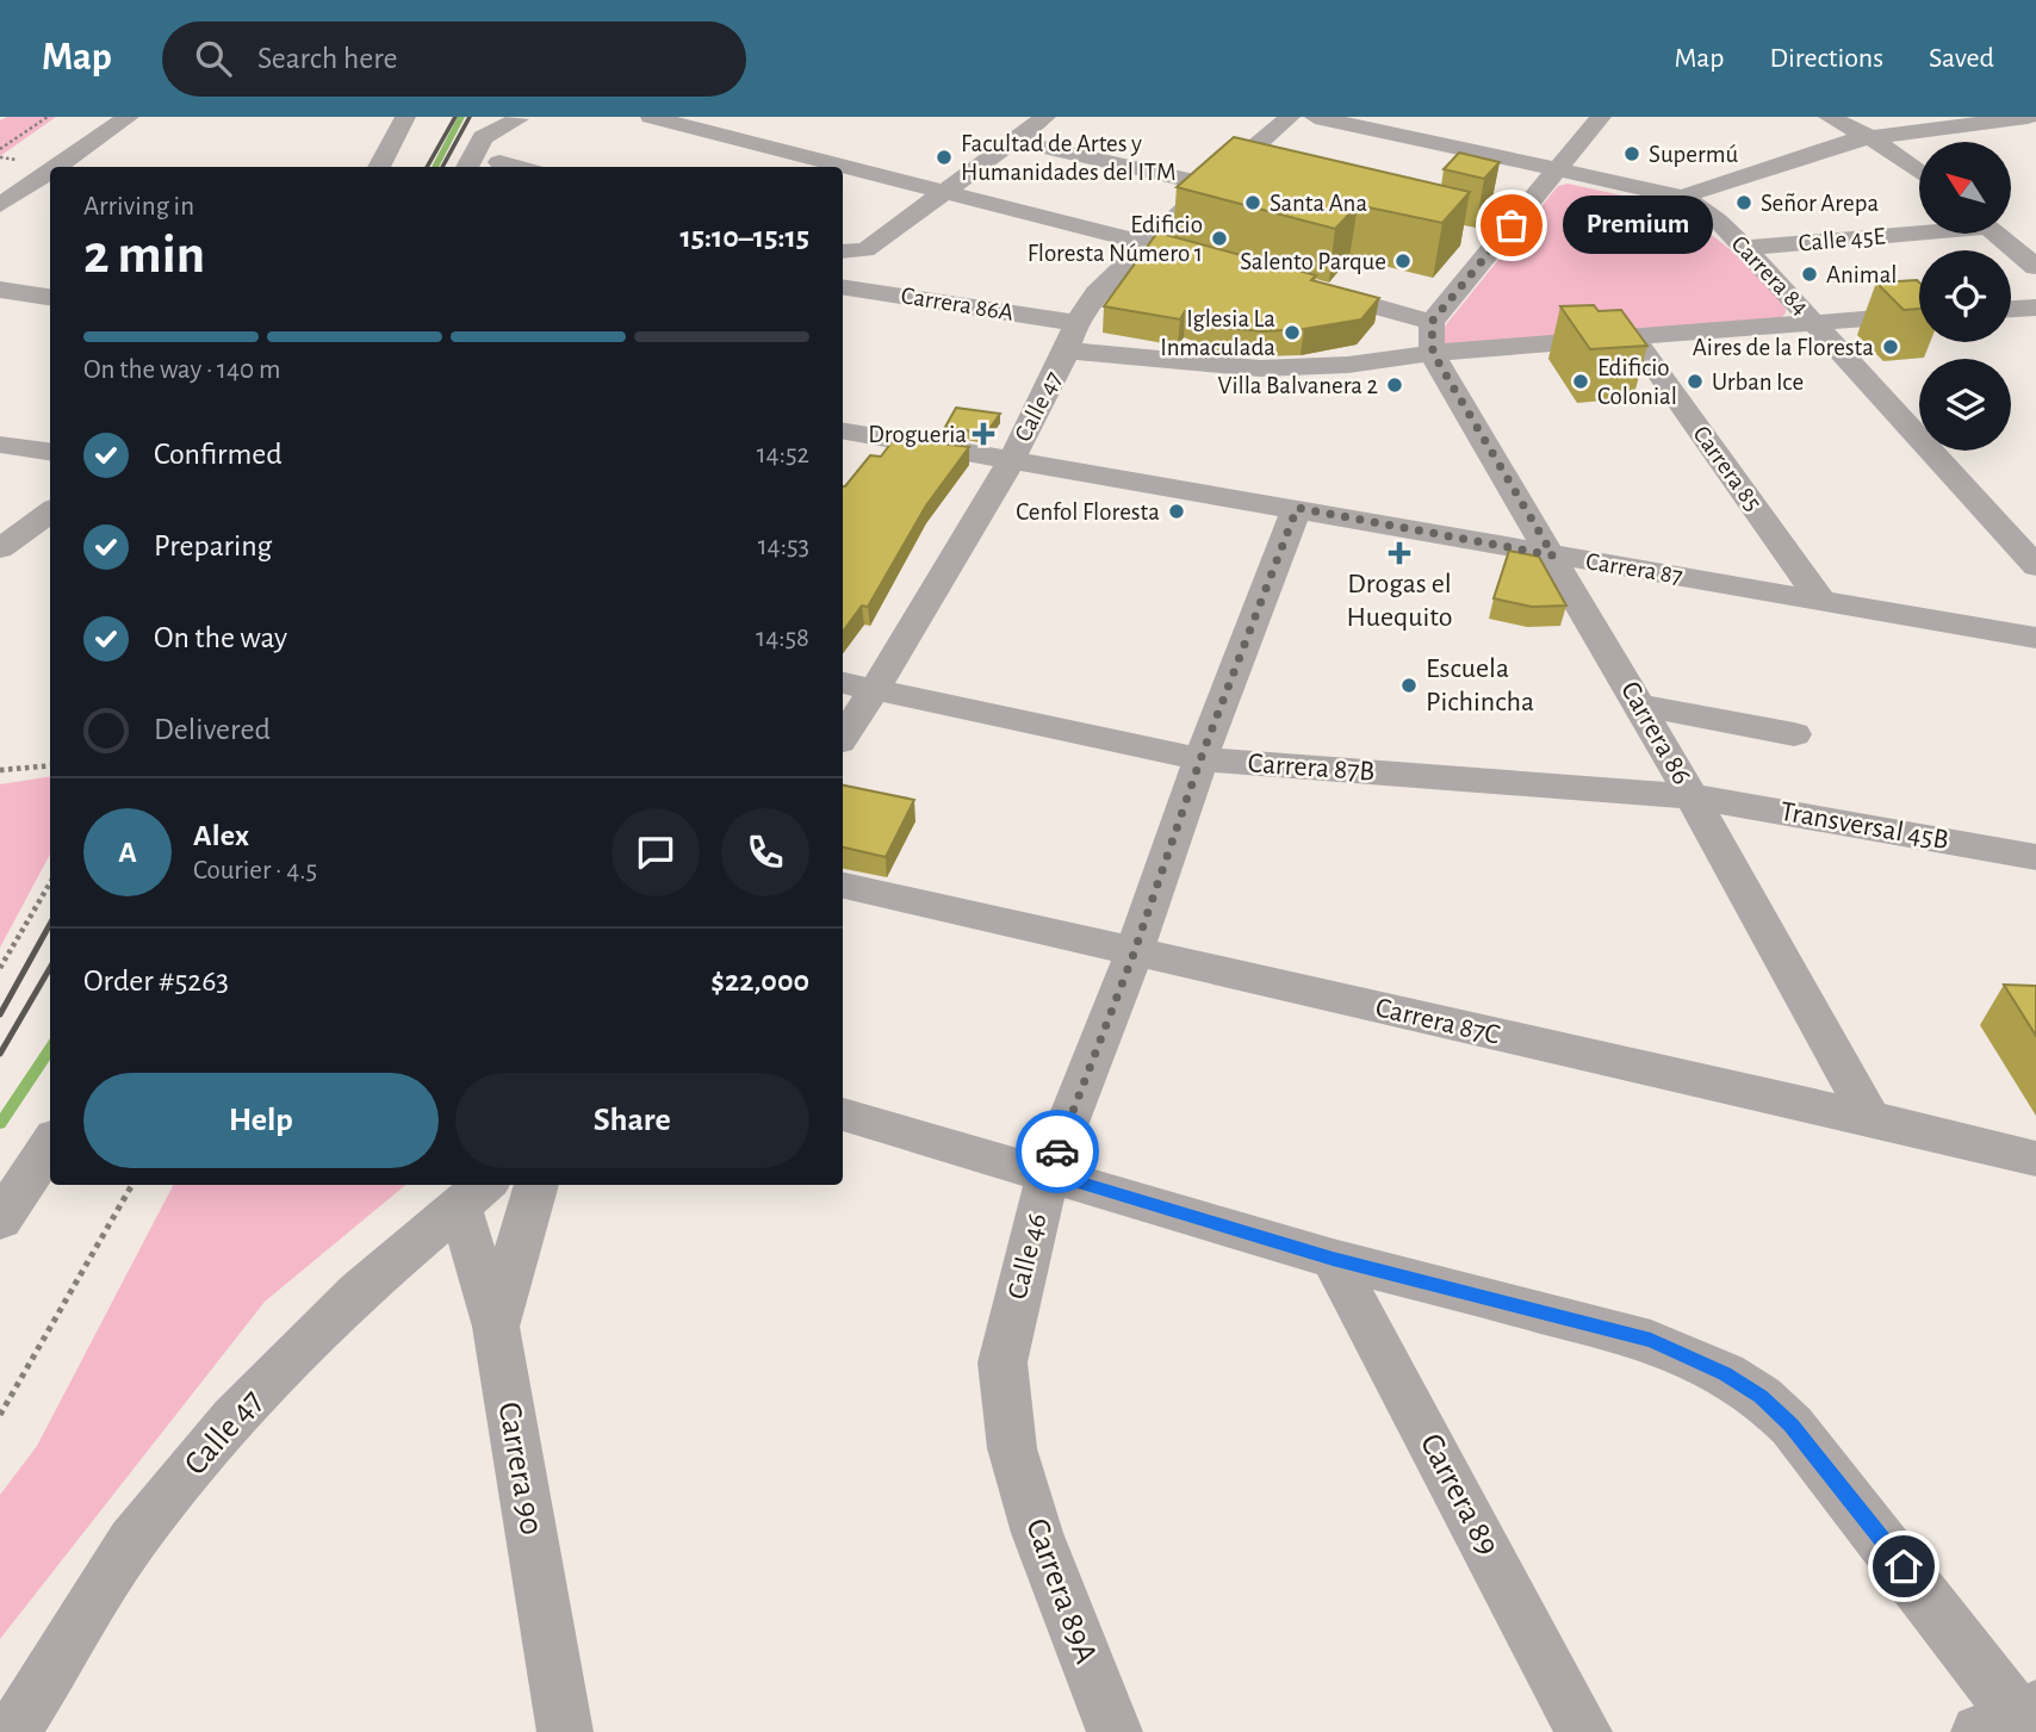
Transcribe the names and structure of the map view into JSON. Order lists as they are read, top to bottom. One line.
{"streets":{"street":["Calle 45E","Carrera 84","Carrera 86A","Calle 47","Carrera 85","Carrera 87","Carrera 86","Carrera 87B","Transversal 45B","Carrera 87C","Calle 46","Carrera 90","Carrera 89","Carrera 89A"]},"crossings":[["Calle 45E","Carrera 84"],["Carrera 86A","Calle 47"],["Calle 47","Carrera 87"],["Calle 47","Carrera 87B"],["Calle 47","Carrera 90"],["Carrera 85","Carrera 87"],["Carrera 87","Carrera 86"],["Carrera 87","Calle 46"],["Carrera 86","Carrera 87B"],["Carrera 86","Transversal 45B"],["Carrera 86","Carrera 87C"],["Carrera 87B","Transversal 45B"],["Carrera 87B","Calle 46"],["Carrera 87C","Calle 46"],["Calle 46","Carrera 89A"]],"places":{"other":["Supermú","Facultad de Artes y Humanidades del ITM","Santa Ana","Señor Arepa","Premium","Edificio Floresta Número 1","Salento Parque","Animal","Iglesia La Inmaculada","Aires de la Floresta","Edificio Colonial","Urban Ice","Villa Balvanera 2","Cenfol Floresta","Escuela Pichincha"],"health":["Drogueria","Drogas el Huequito"]},"north":"top left","page":{"header":"Map","search":"Search here","nav":["Map","Directions","Saved"],"heading":["2 min","Arriving in","15:10–15:15"],"panel":["Alex","Courier · 4.5","Order #5263","$22,000"],"bubble":"Premium","bar":"On the way · 140 m","list":[["Confirmed","14:52"],["Preparing","14:53"],["On the way","14:58"],"Delivered"],"round":"A","buttons":["Help","Share"]}}
